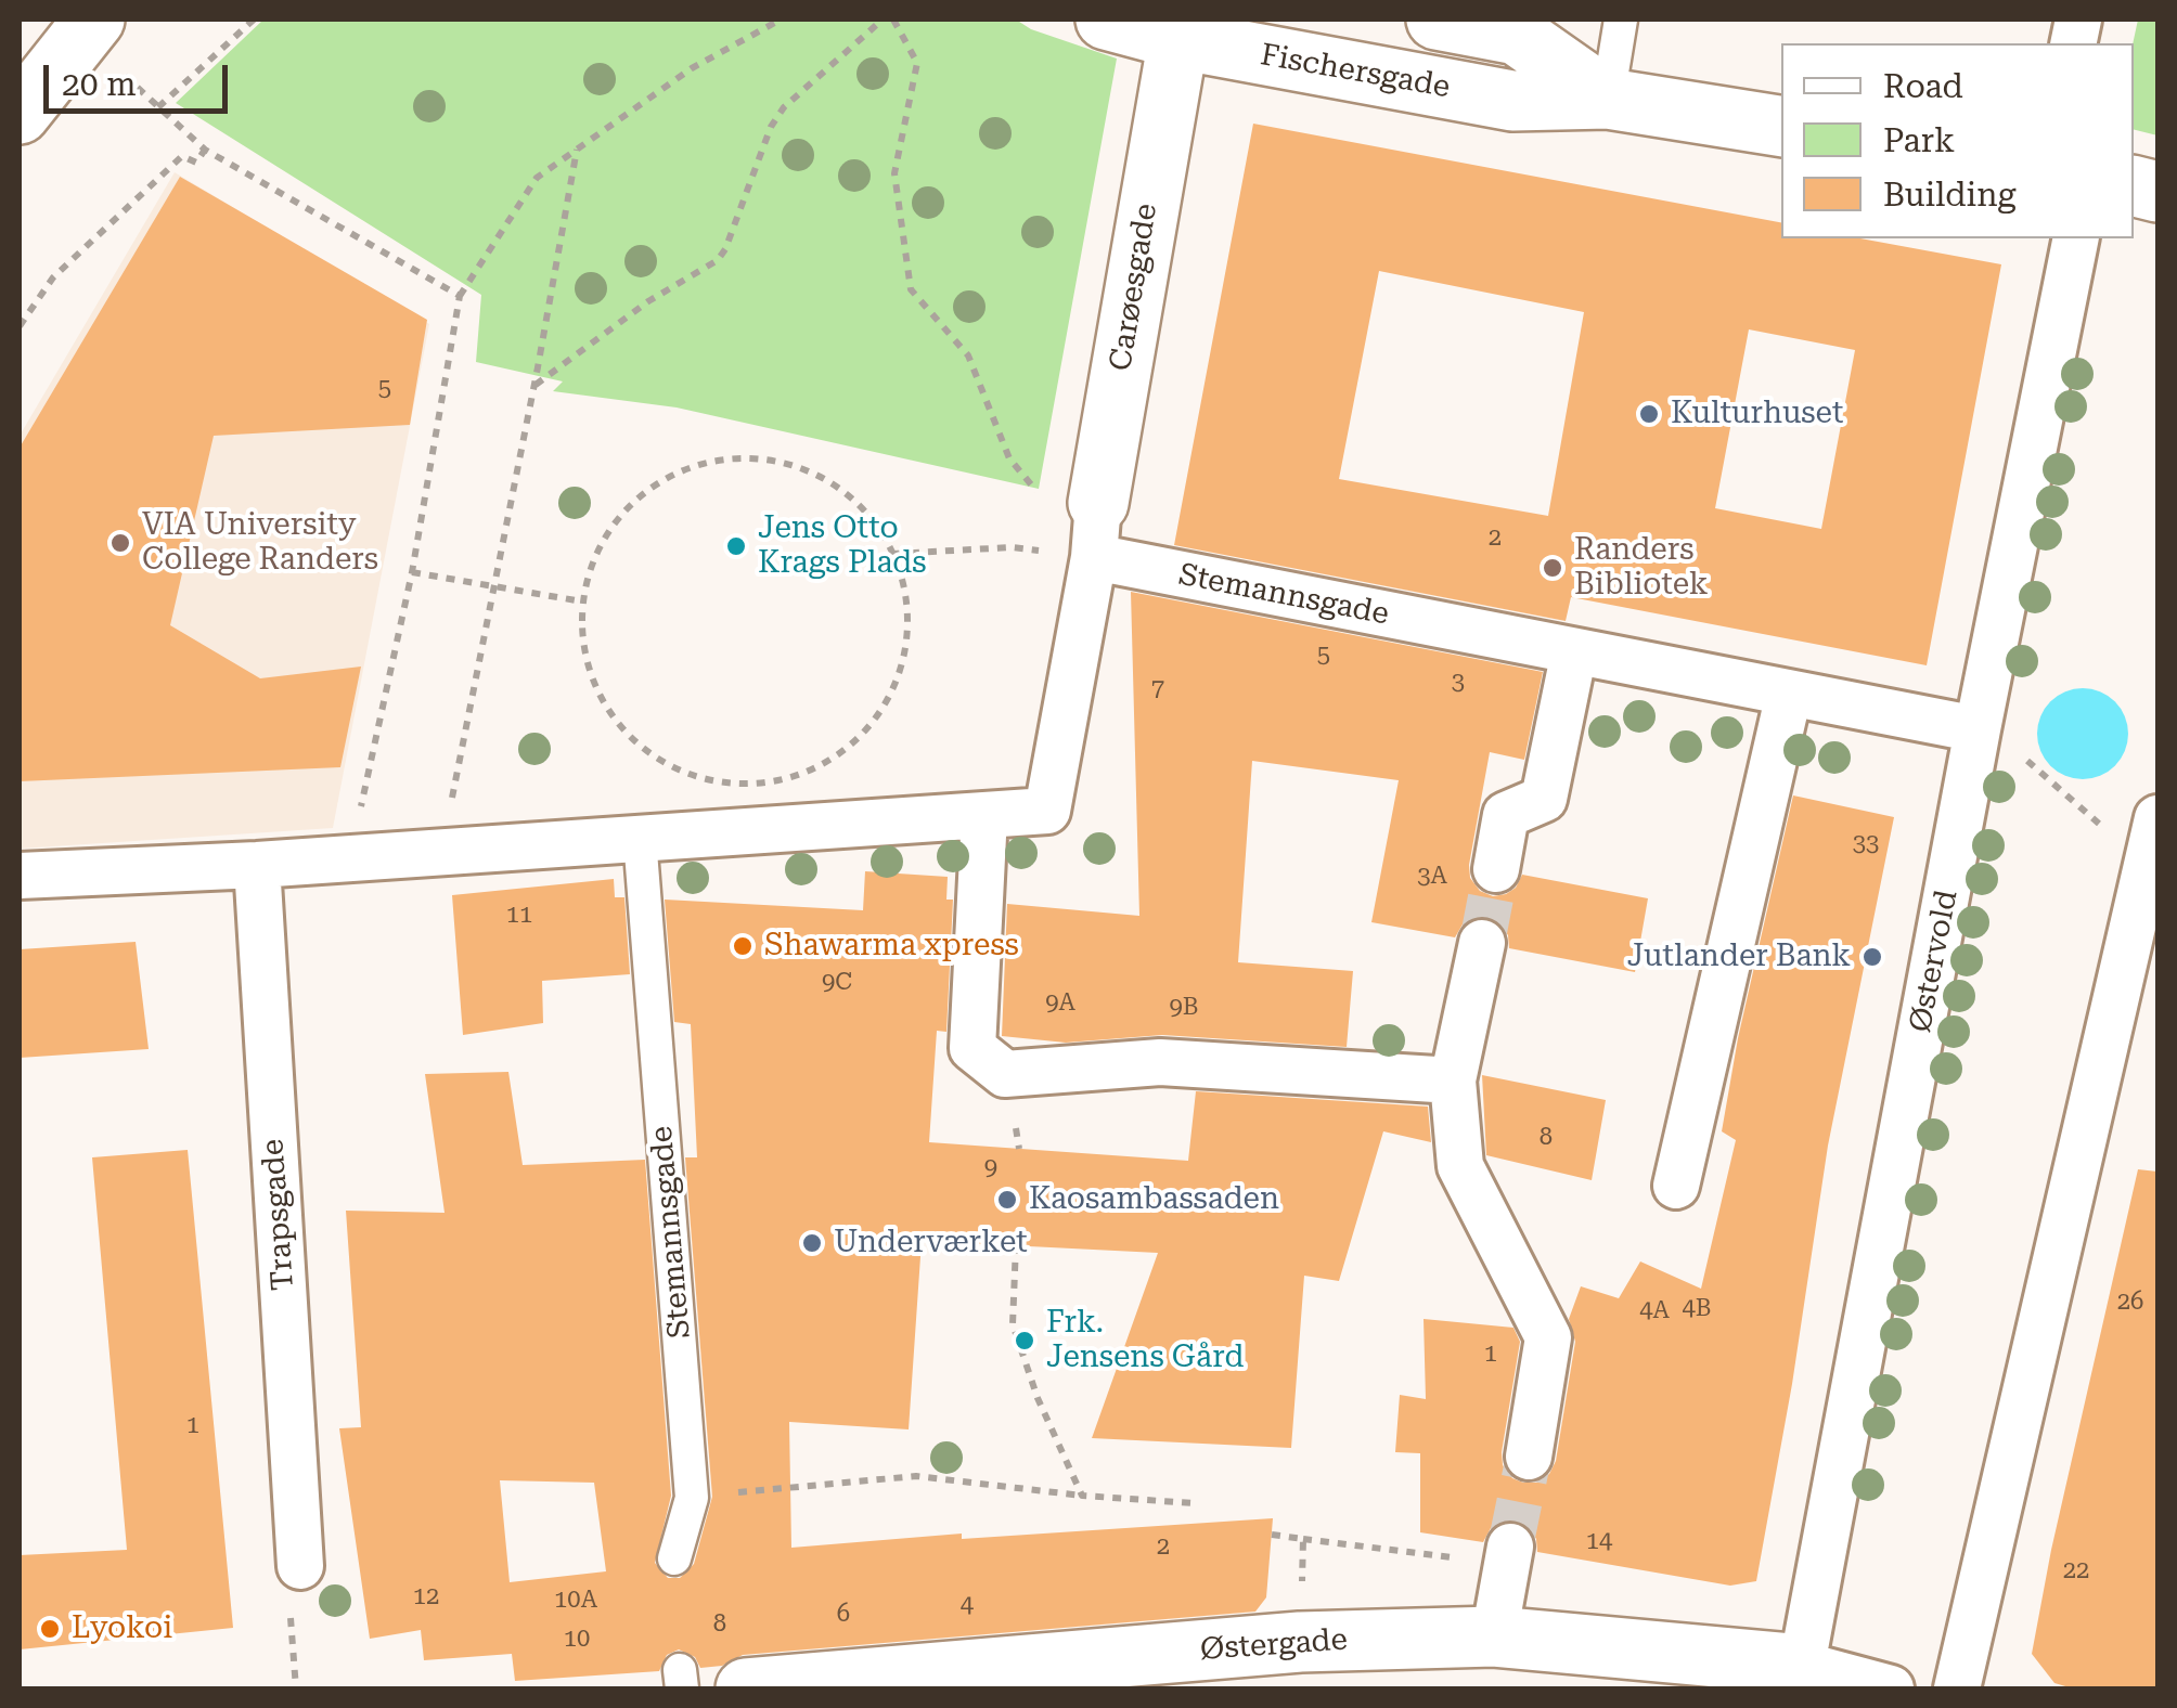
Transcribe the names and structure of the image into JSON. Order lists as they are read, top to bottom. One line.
{"streets":{"street":["Fischersgade","Carøesgade","Stemannsgade","Østervold","Trapsgade","Østergade"]},"crossings":[["Fischersgade","Carøesgade"],["Carøesgade","Stemannsgade"],["Stemannsgade","Østervold"],["Østervold","Østergade"]],"places":["Kulturhuset","VIA University College Randers","Jens Otto Krags Plads","Randers Bibliotek","Shawarma xpress","Jutlander Bank","Kaosambassaden","Underværket","Frk. Jensens Gård","Lyokoi"],"house_numbers":["5","2","5","3","7","33","3A","11","9C","9A","9B","8","9","26","4B","4A","1","1","14","2","22","12","10A","4","6","8","10"],"legend":["Road","Park","Building"],"scale_bar":"20 m"}
